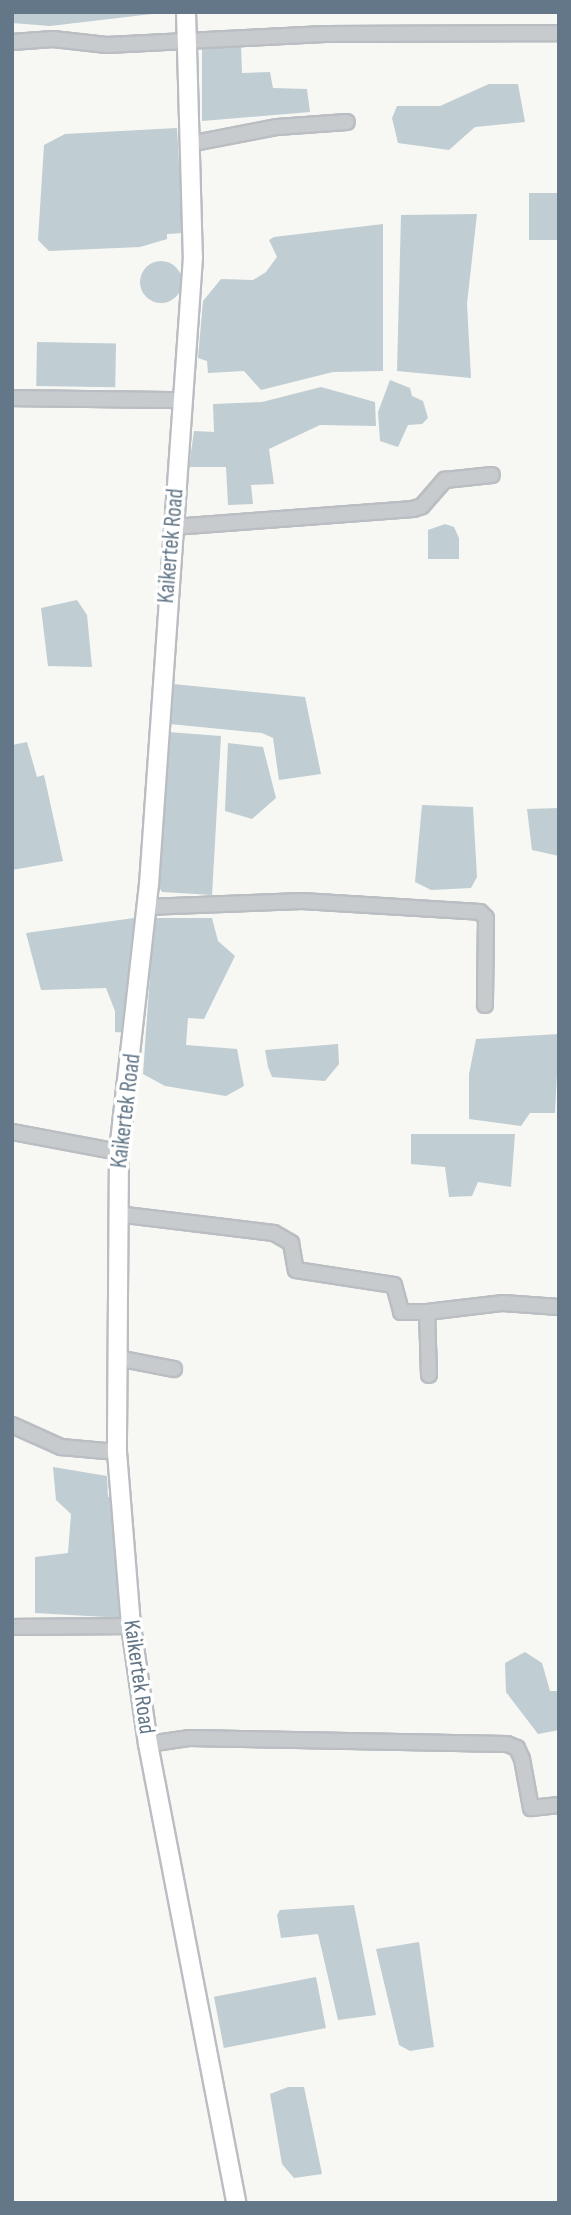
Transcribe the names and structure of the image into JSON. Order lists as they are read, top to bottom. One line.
{"streets":{"main road":["Kaikertek Road"]}}
